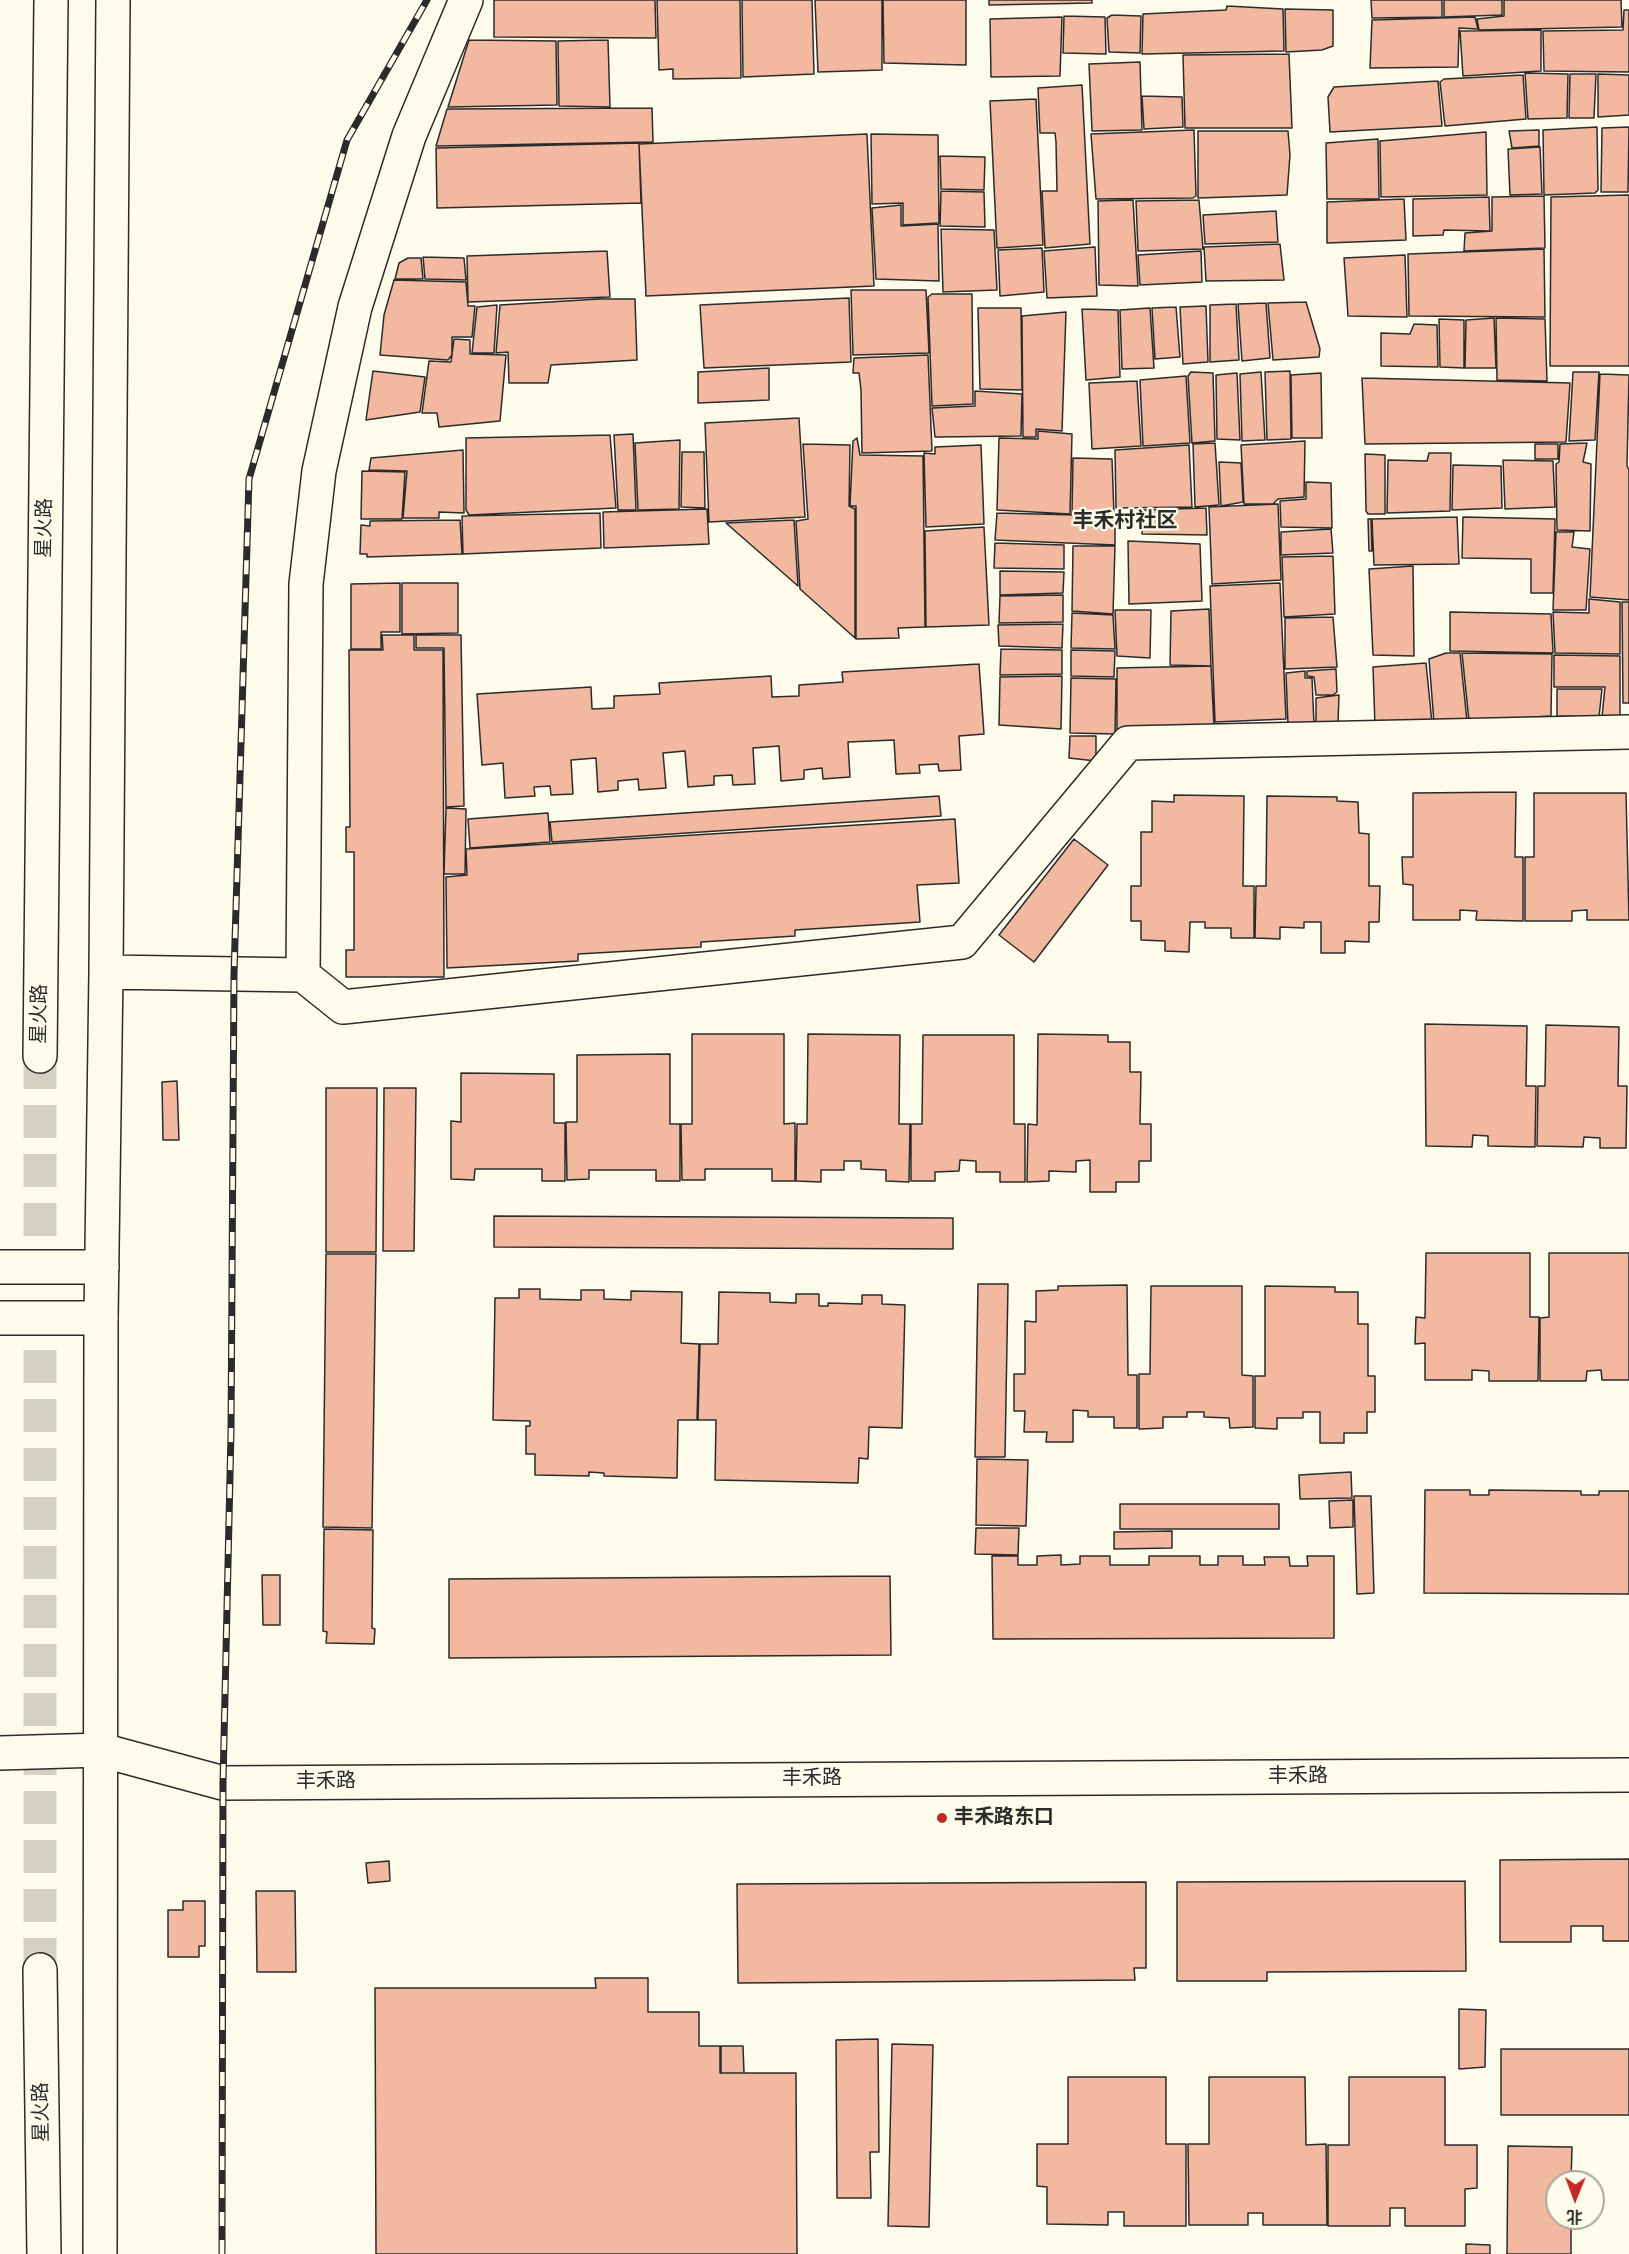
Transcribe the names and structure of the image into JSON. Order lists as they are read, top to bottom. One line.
{"streets":{"street":["星火路","丰禾路"]},"districts":["丰禾村社区"],"places":["丰禾路东口"],"north":"bottom"}
